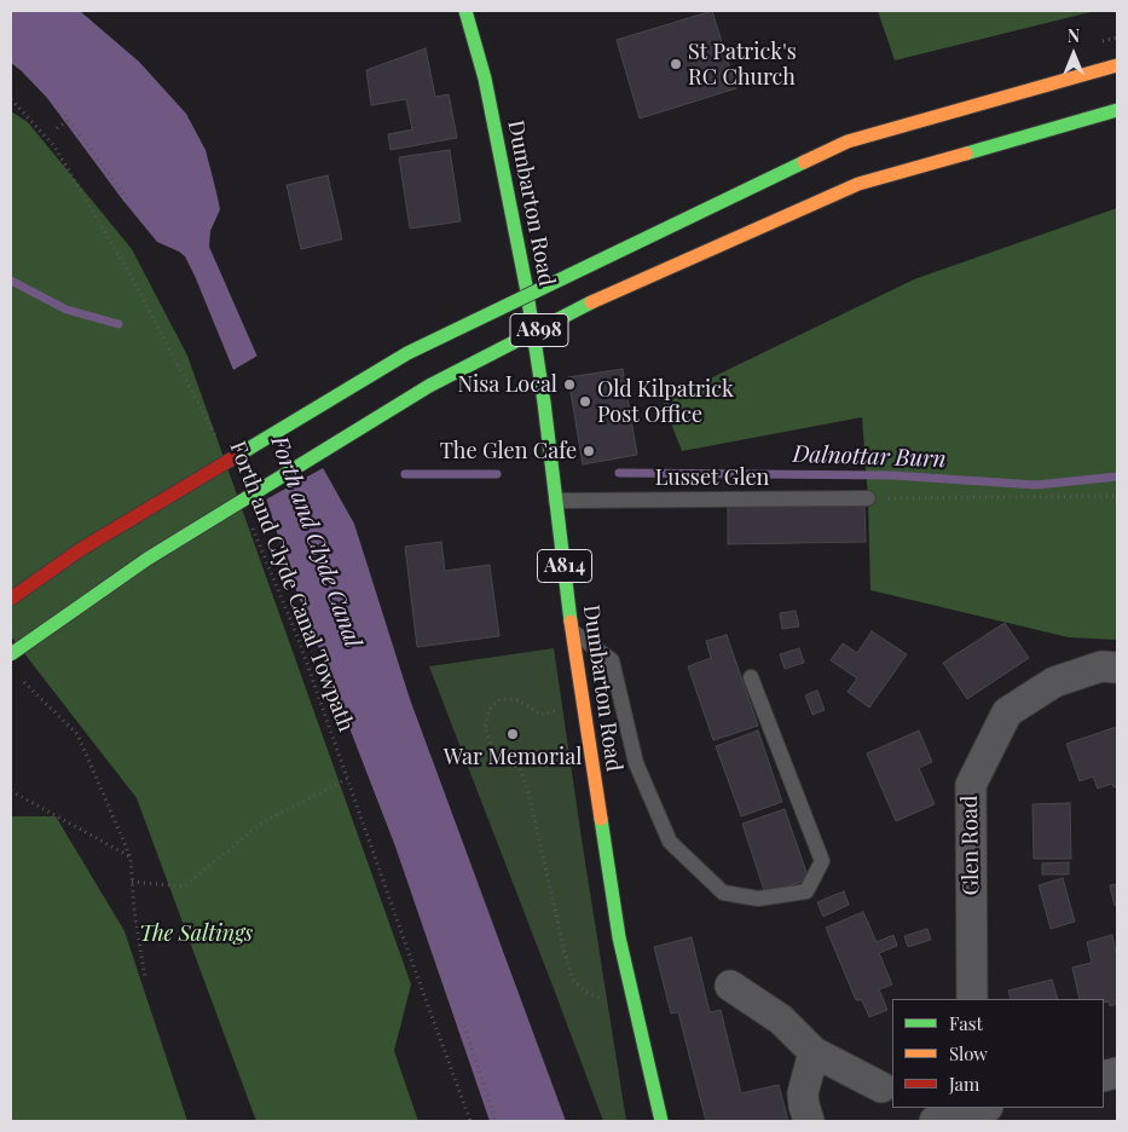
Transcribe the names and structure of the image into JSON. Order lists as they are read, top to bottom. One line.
{"streets":{"main road":["Dumbarton Road","A898","A814"],"street":["Glen Road"],"lane":["Lusset Glen"],"path":["Forth and Clyde Canal Towpath"]},"crossings":[["Dumbarton Road","Lusset Glen"]],"water":["Dalnottar Burn","Forth and Clyde Canal"],"parks":["The Saltings"],"places":["St Patrick's RC Church","Nisa Local","Old Kilpatrick Post Office","The Glen Cafe","War Memorial"],"legend":["Fast","Slow","Jam"],"north":"top"}
